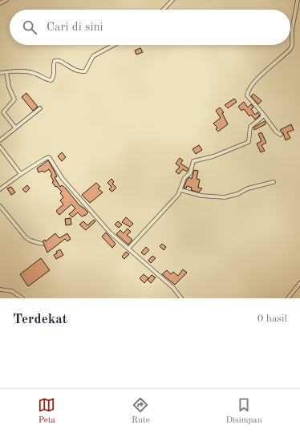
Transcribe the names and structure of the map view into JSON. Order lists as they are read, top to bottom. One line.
{"page":{"search":"Cari di sini","heading":["Terdekat","0 hasil"],"nav":["Peta","Rute","Disimpan"]}}
